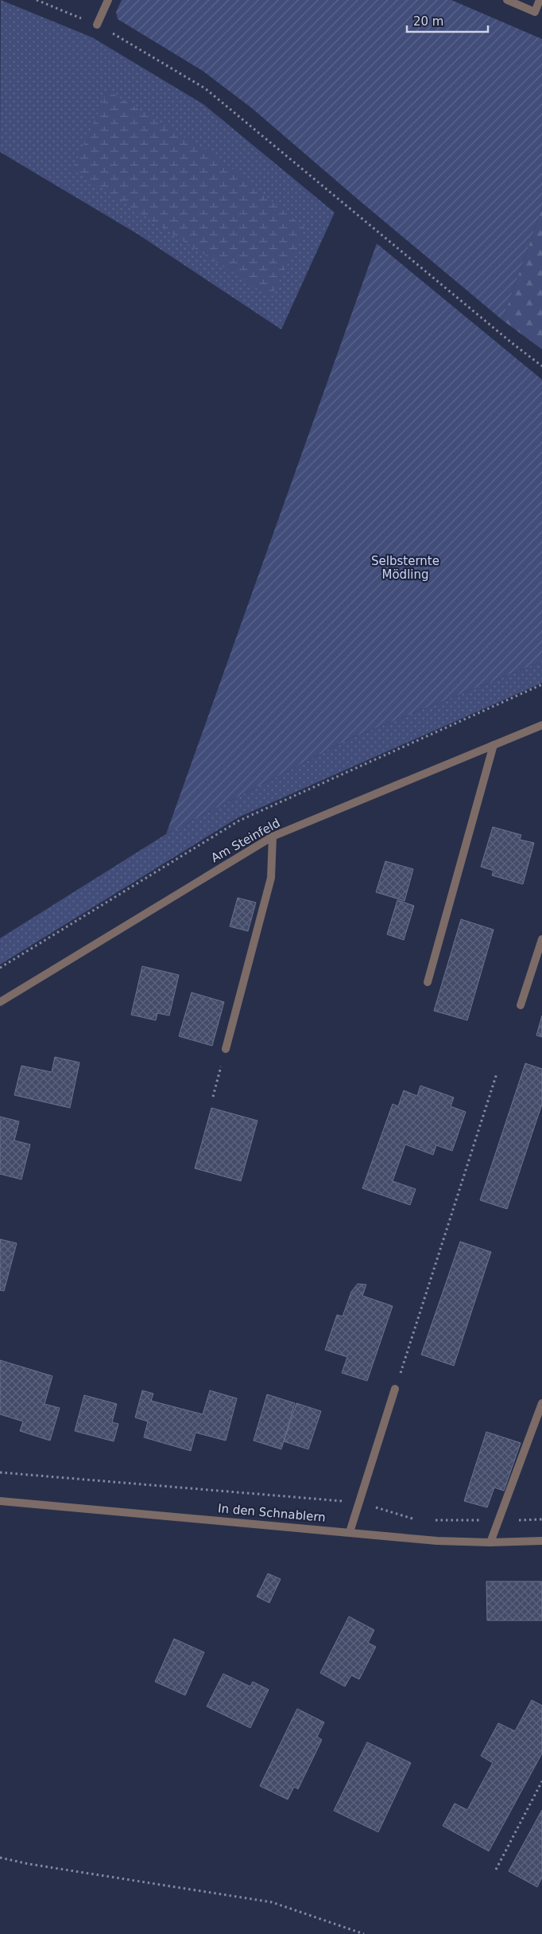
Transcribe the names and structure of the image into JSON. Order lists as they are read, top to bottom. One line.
{"streets":{"street":["Am Steinfeld","In den Schnablern"]},"parks":["Selbsternte Mödling"],"scale_bar":"20 m"}
